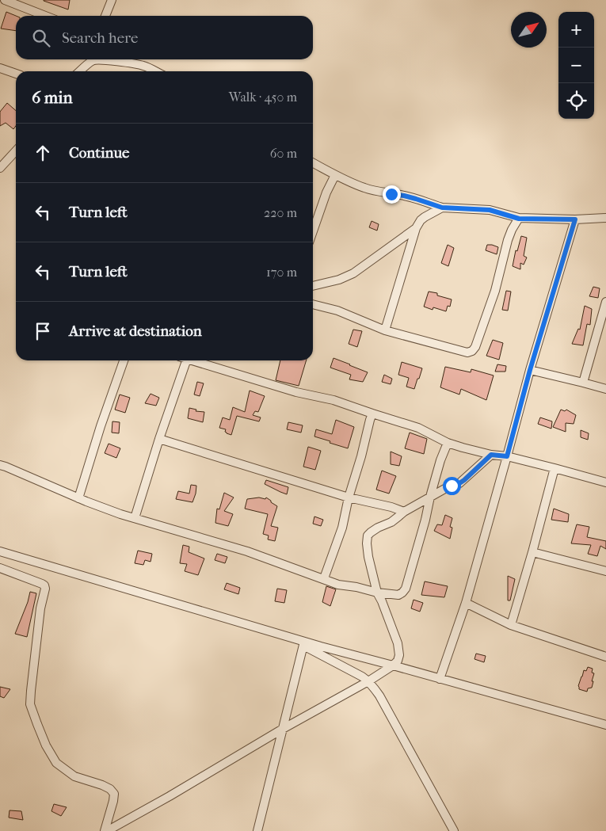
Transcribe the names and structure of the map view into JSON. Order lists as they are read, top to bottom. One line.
{"north":"top right","page":{"map_buttons":["+","−"],"search":"Search here","heading":["6 min","Walk · 450 m"],"list":[["Continue","60 m"],["Turn left","220 m"],["Turn left","170 m"],"Arrive at destination"]}}
